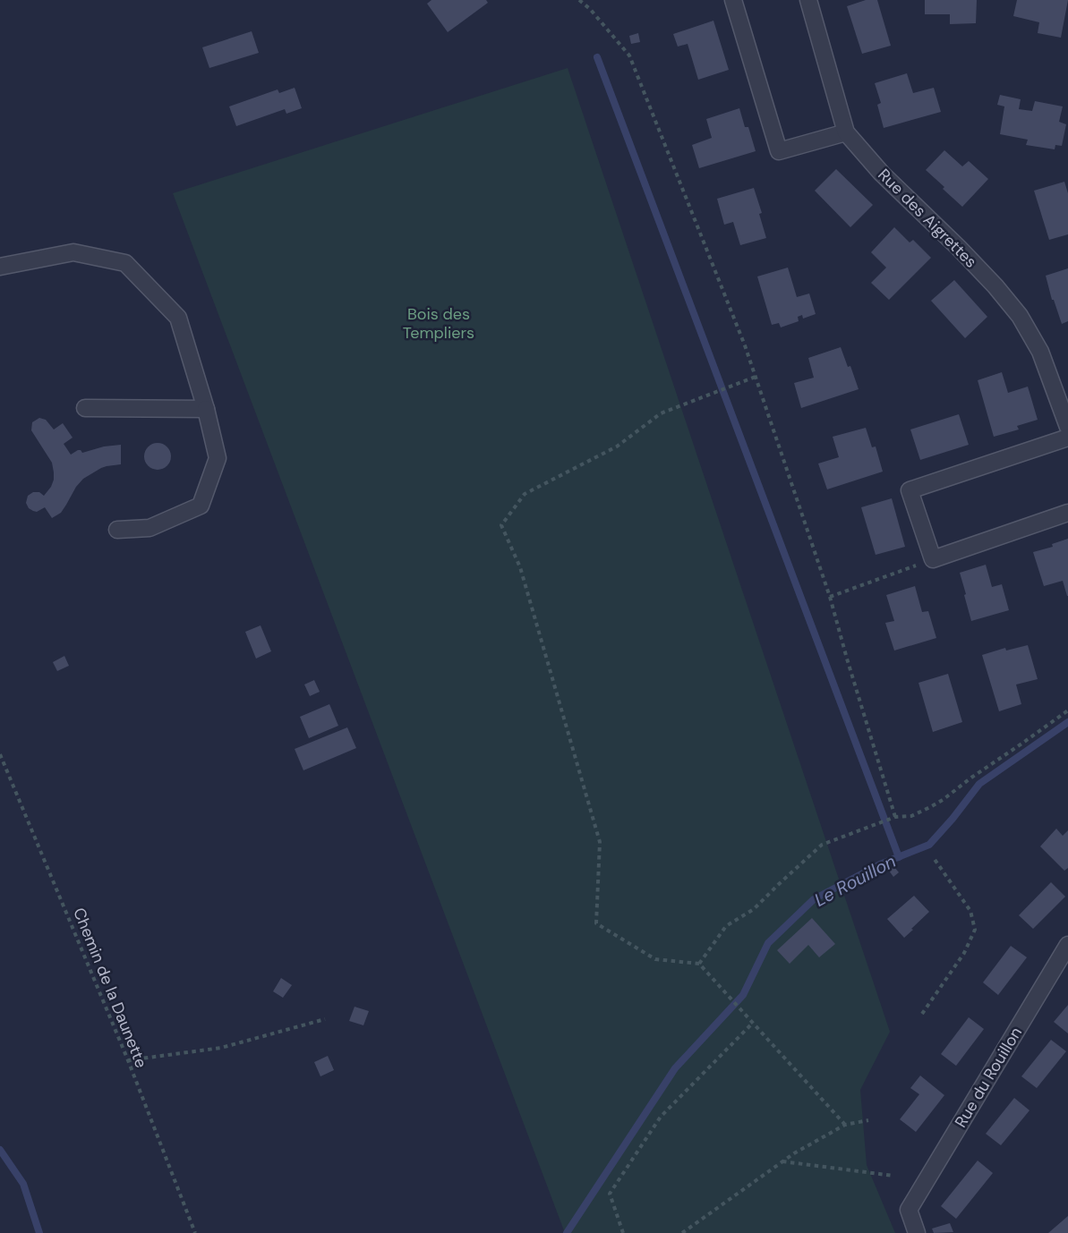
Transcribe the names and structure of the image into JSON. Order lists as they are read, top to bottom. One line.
{"streets":{"street":["Rue des Aigrettes","Rue du Rouillon"],"path":["Chemin de la Daunette"]},"water":["Le Rouillon"],"parks":["Bois des Templiers"]}
